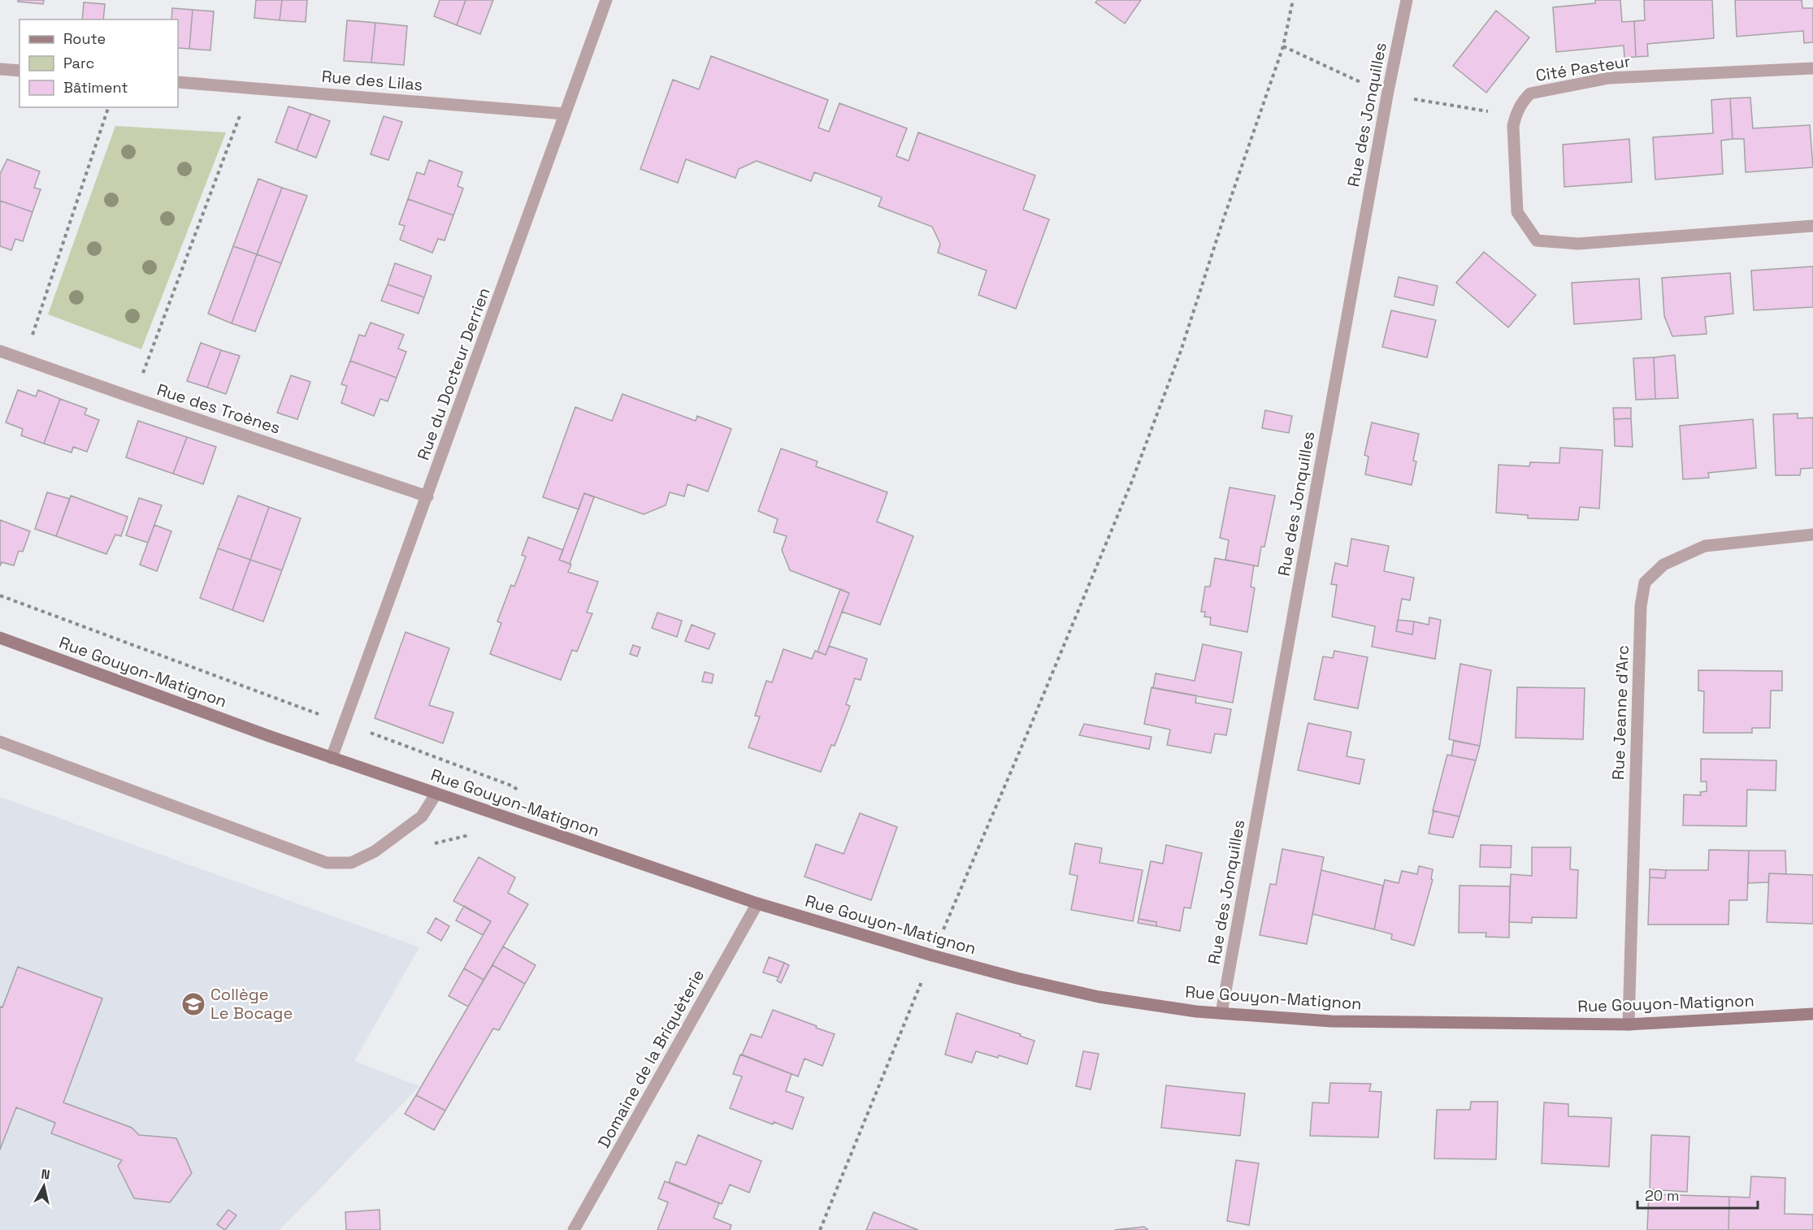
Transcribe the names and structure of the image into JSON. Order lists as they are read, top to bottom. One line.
{"streets":{"main road":["Rue Gouyon-Matignon"],"street":["Cité Pasteur","Rue des Lilas","Rue des Jonquilles","Rue du Docteur Derrien","Rue des Troènes","Rue Jeanne d'Arc","Domaine de la Briquèterie"]},"crossings":[["Rue des Lilas","Rue du Docteur Derrien"],["Rue des Jonquilles","Rue Gouyon-Matignon"],["Rue du Docteur Derrien","Rue des Troènes"],["Rue du Docteur Derrien","Rue Gouyon-Matignon"],["Rue Gouyon-Matignon","Rue Jeanne d'Arc"],["Rue Gouyon-Matignon","Domaine de la Briquèterie"]],"places":{"school or university":["Collège Le Bocage"]},"legend":["Route","Parc","Bâtiment"],"scale_bar":"20 m","north":"top"}
